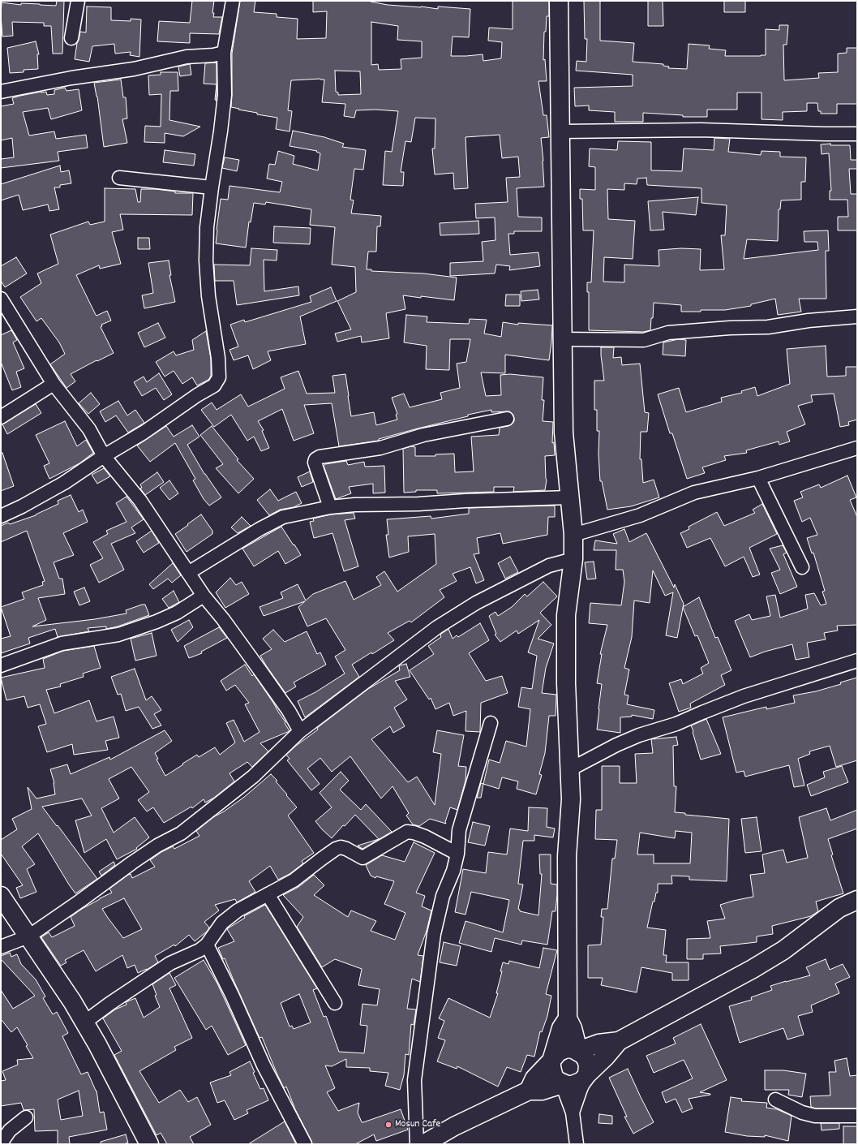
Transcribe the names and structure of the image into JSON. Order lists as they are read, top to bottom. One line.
{"places":["Mosun Cafe"]}
